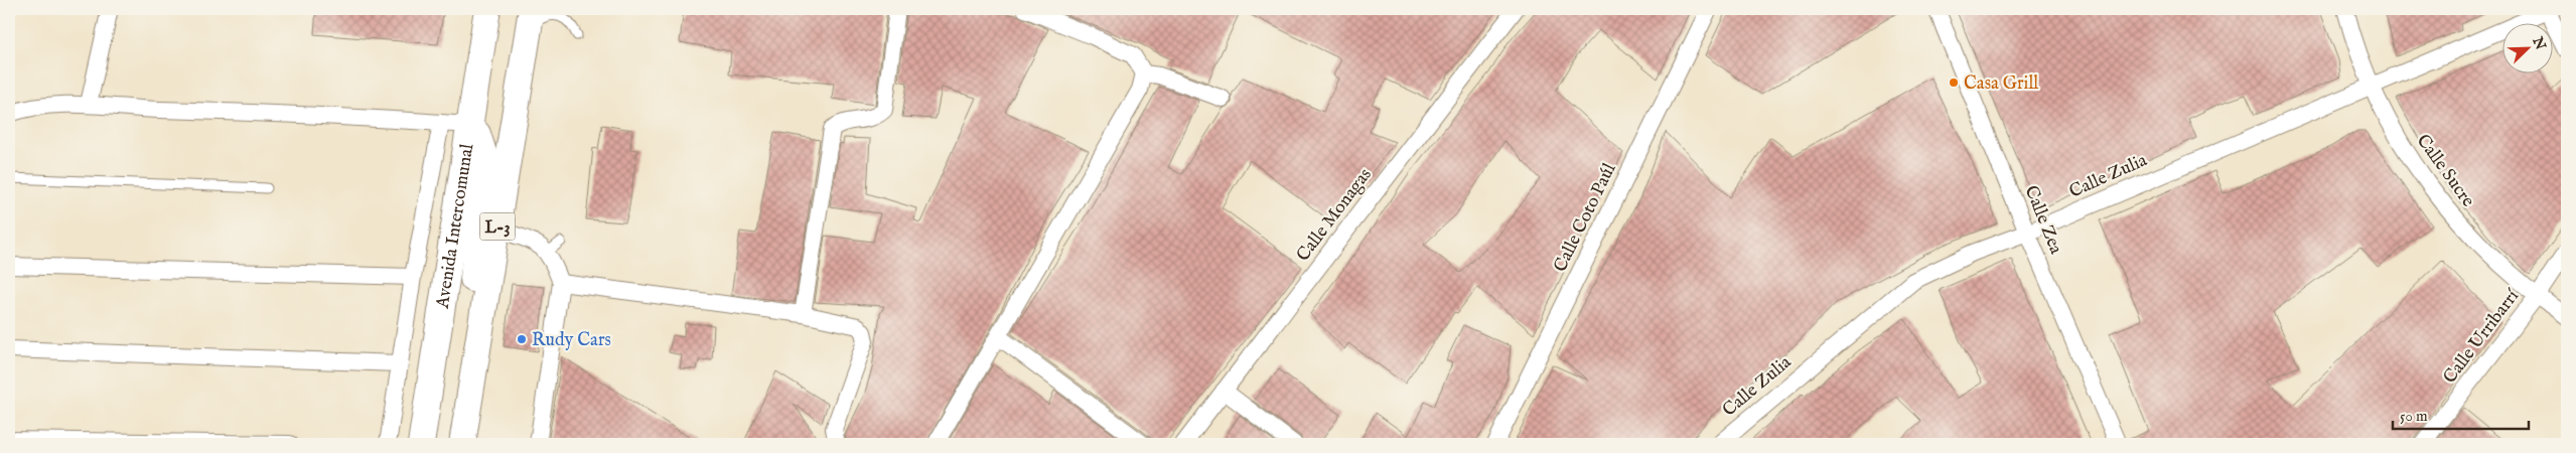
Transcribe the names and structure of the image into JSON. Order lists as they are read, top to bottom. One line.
{"streets":{"main road":["Avenida Intercomunal","L-3"],"street":["Calle Sucre","Calle Zulia","Calle Monagas","Calle Coto Paúl","Calle Zea","Calle Urribarrí"]},"crossings":[["Calle Sucre","Calle Zulia"],["Calle Sucre","Calle Urribarrí"],["Calle Zulia","Calle Zea"]],"places":["Casa Grill","Rudy Cars"],"scale_bar":"50 m","north":"top right"}
